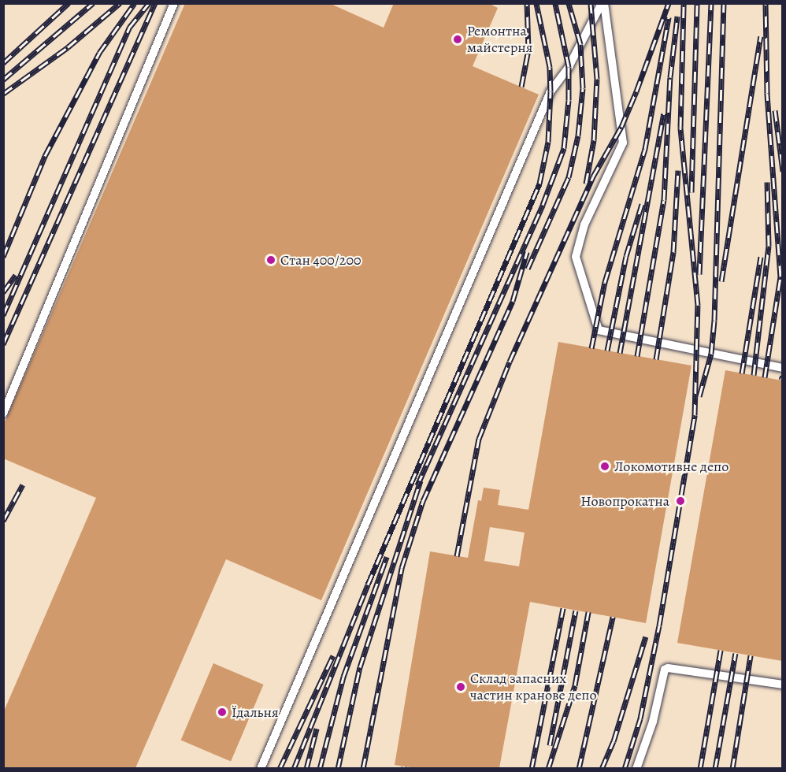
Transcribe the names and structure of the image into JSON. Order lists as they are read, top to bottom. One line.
{"places":["Ремонтна майстерня","Стан 400/200","Локомотивне депо","Новопрокатна","Склад запасних частин кранове депо","Їдальня"]}
